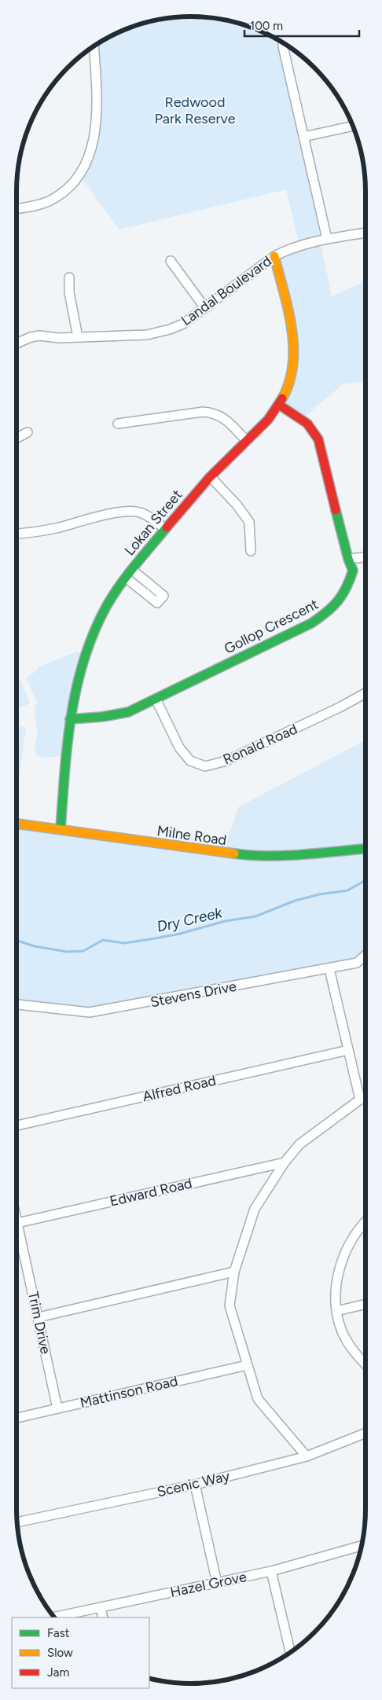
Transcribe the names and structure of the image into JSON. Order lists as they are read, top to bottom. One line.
{"streets":{"street":["Landal Boulevard","Lokan Street","Gollop Crescent","Ronald Road","Milne Road","Stevens Drive","Alfred Road","Edward Road","Trim Drive","Mattinson Road","Scenic Way","Hazel Grove"]},"crossings":[["Landal Boulevard","Lokan Street"],["Lokan Street","Gollop Crescent"],["Lokan Street","Milne Road"],["Gollop Crescent","Ronald Road"],["Edward Road","Trim Drive"],["Trim Drive","Mattinson Road"]],"water":["Dry Creek"],"parks":["Redwood Park Reserve"],"legend":["Fast","Slow","Jam"],"scale_bar":"100 m"}
